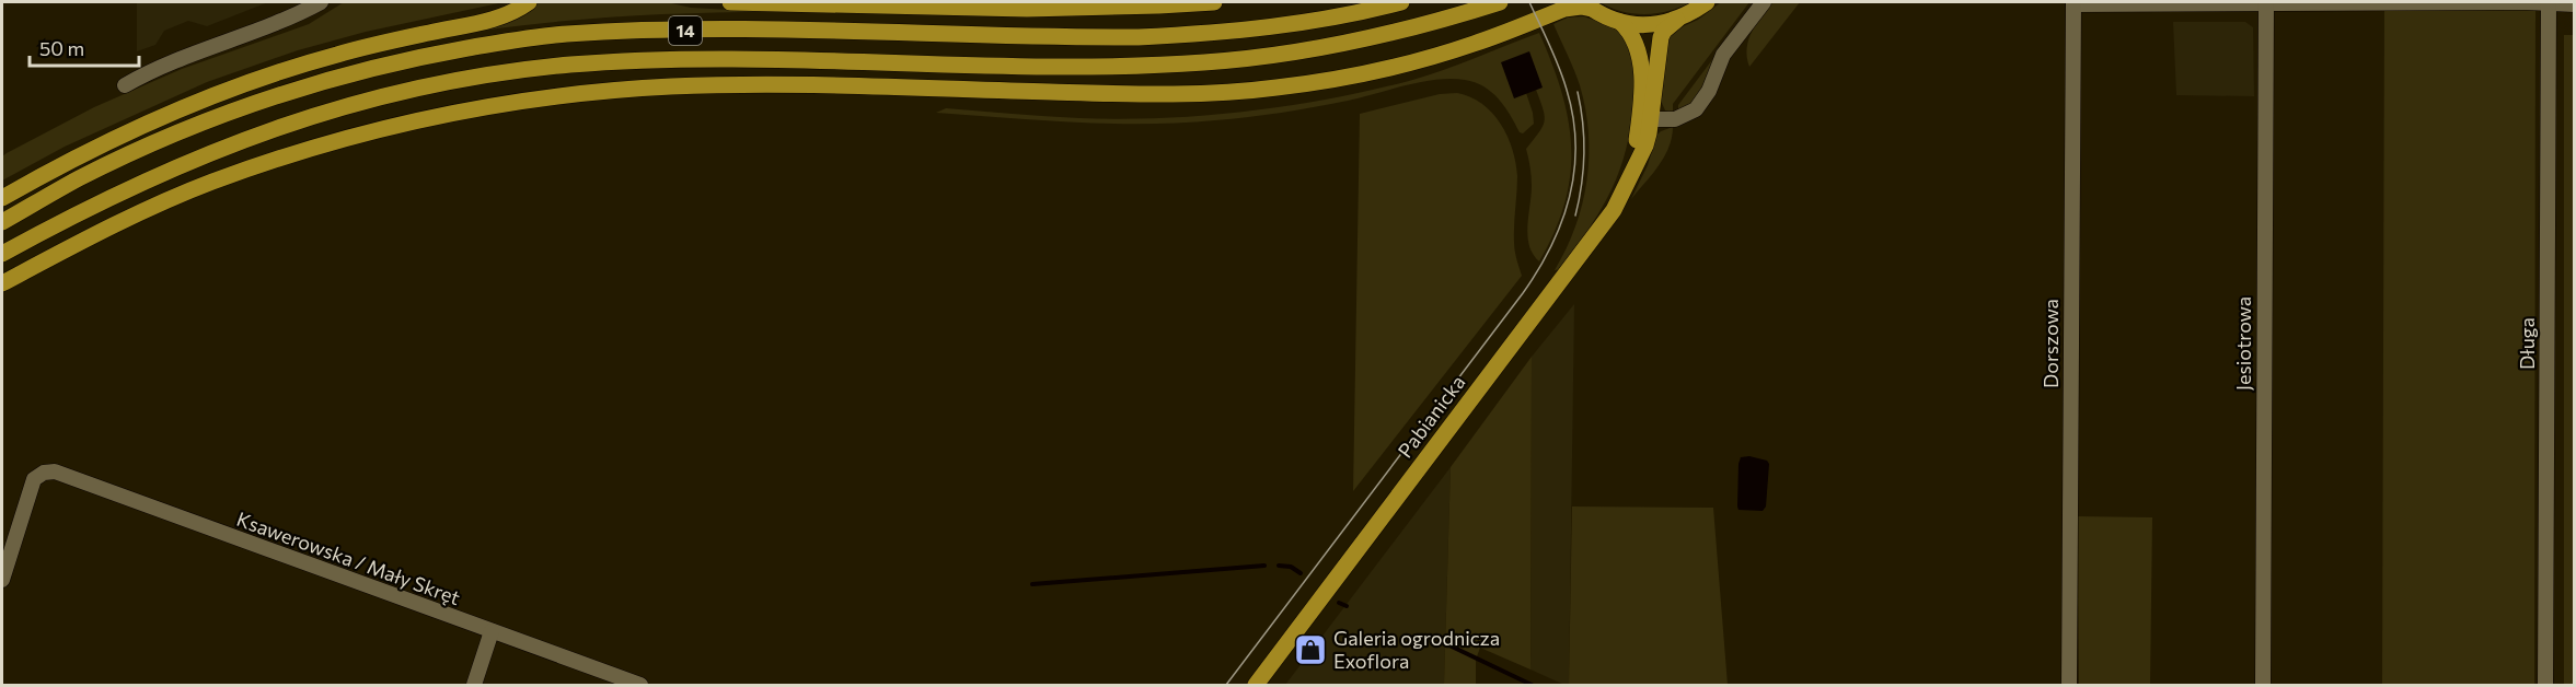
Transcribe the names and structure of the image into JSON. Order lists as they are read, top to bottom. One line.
{"streets":{"main road":["14","Pabianicka"],"street":["Dorszowa","Jesiotrowa","Długa","Ksawerowska / Mały Skręt"]},"places":{"shop":["Galeria ogrodnicza Exoflora"]},"scale_bar":"50 m"}
